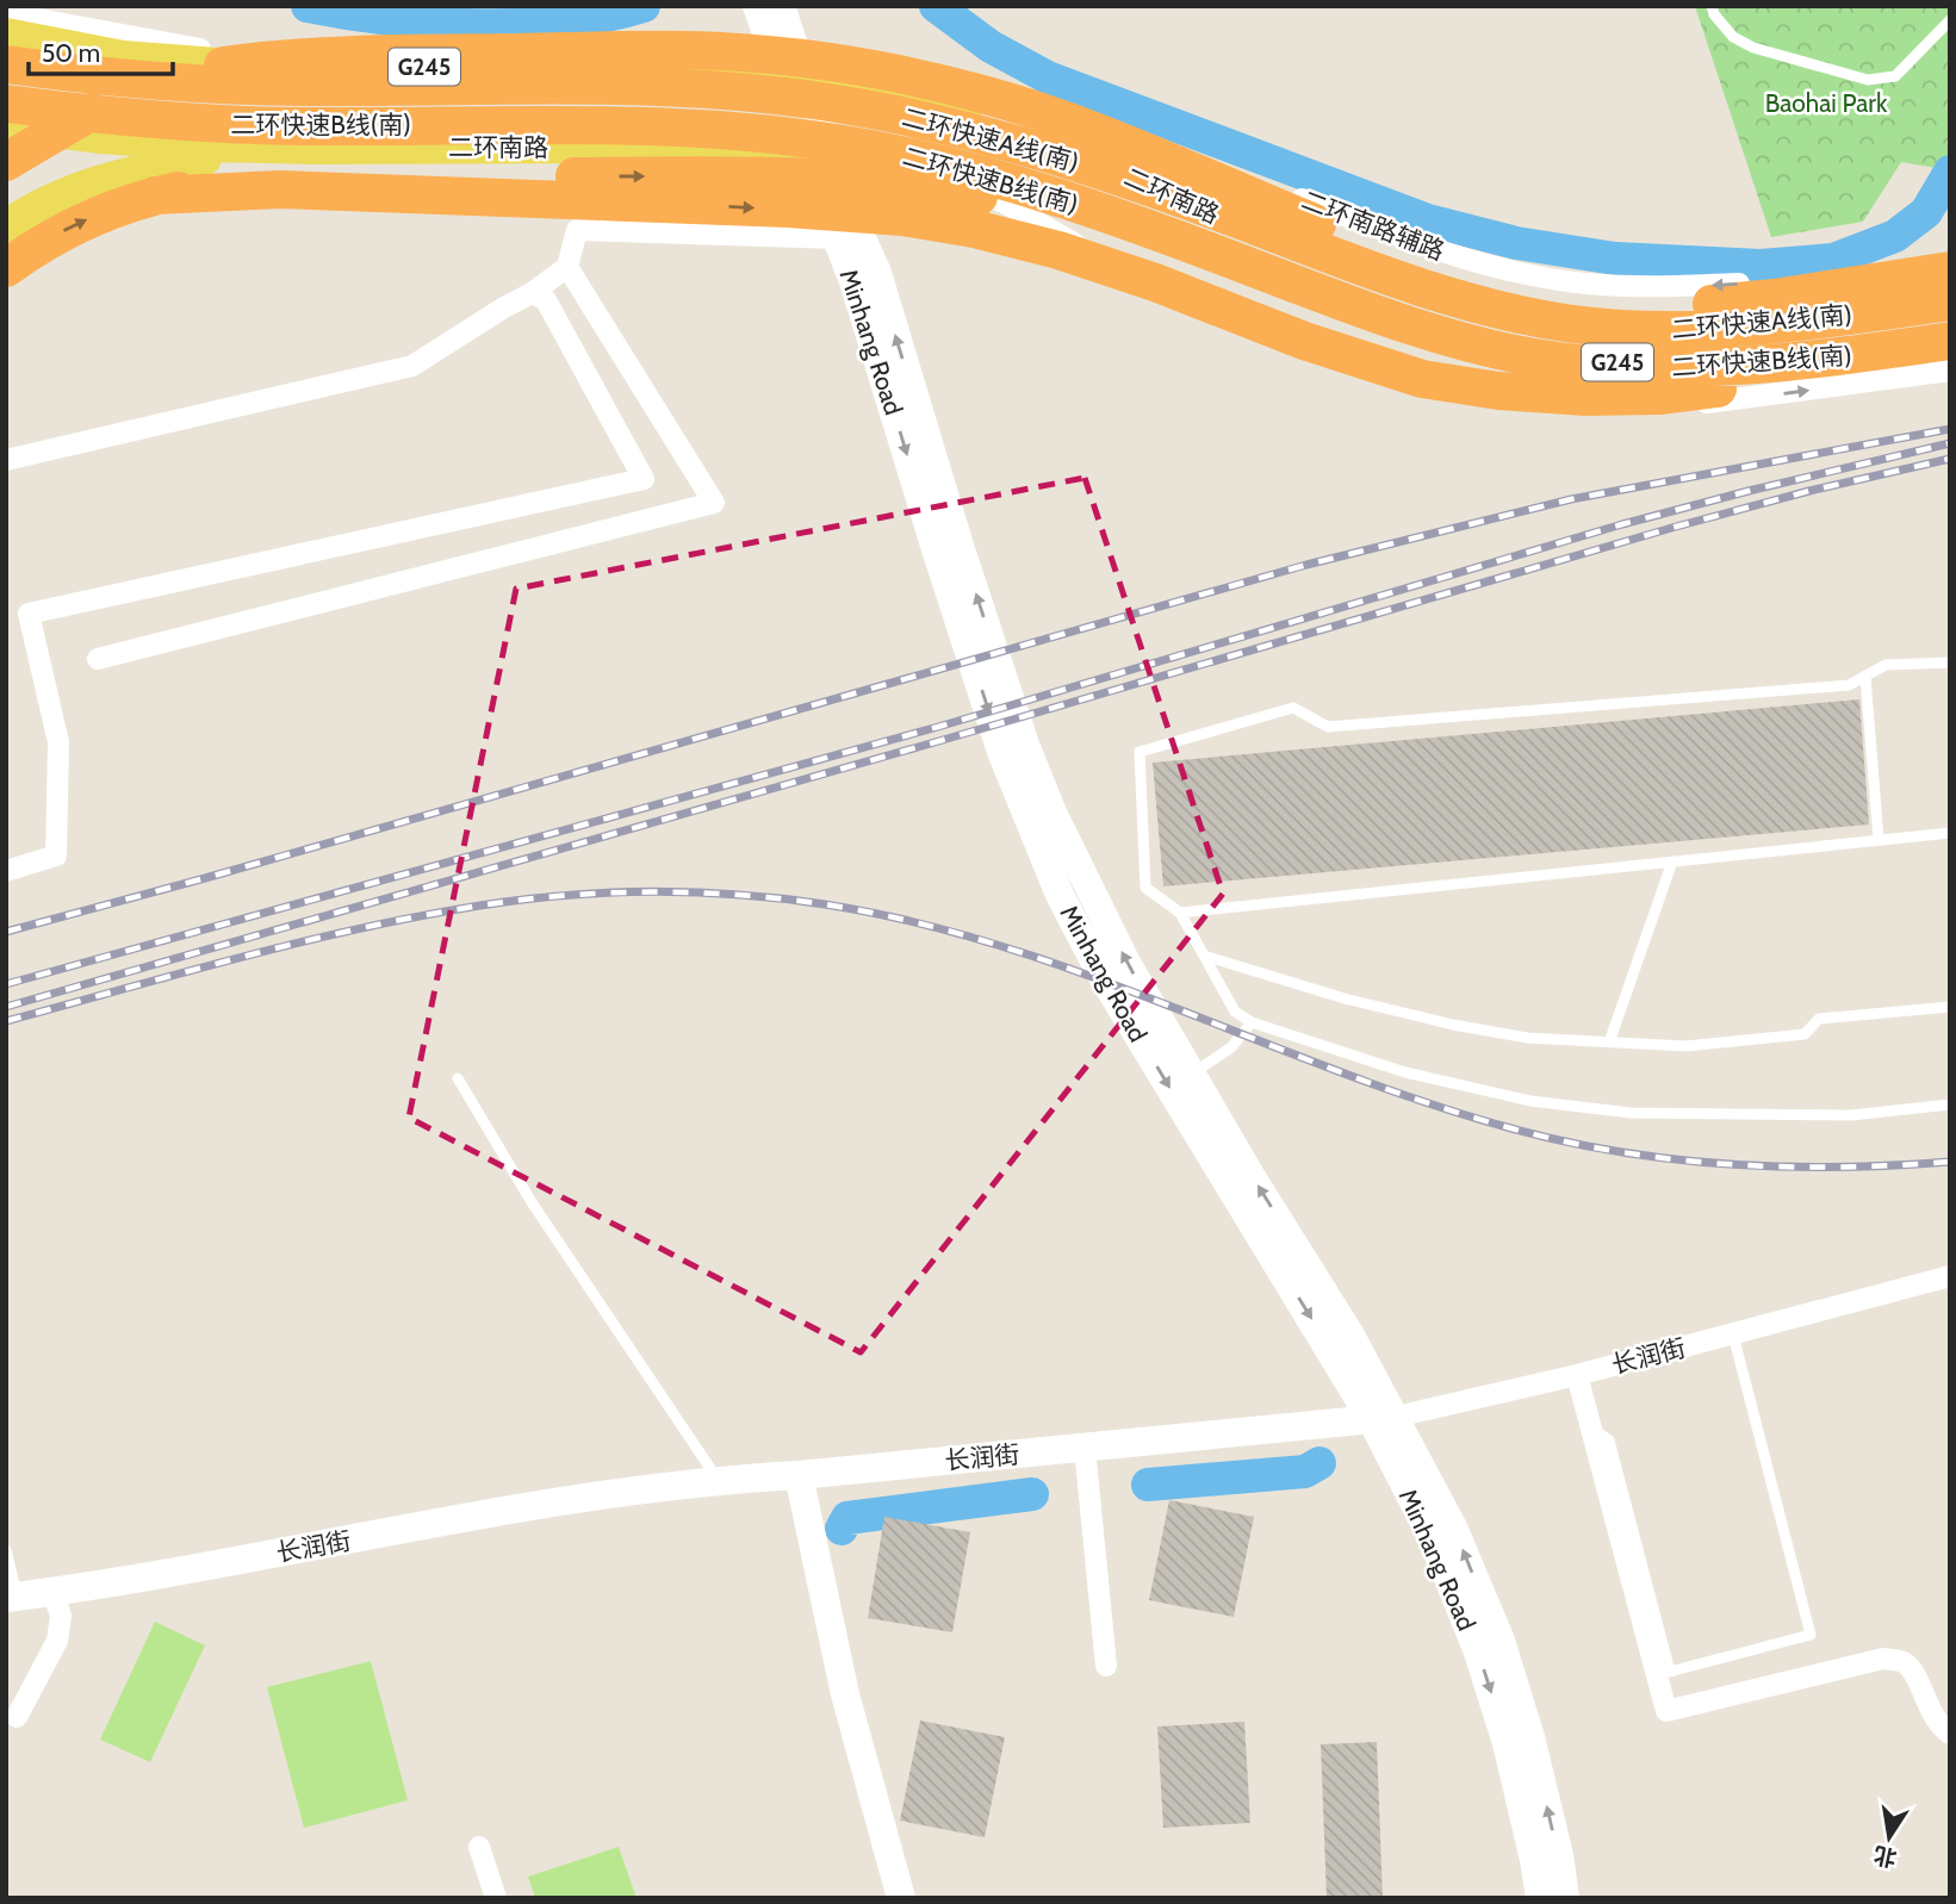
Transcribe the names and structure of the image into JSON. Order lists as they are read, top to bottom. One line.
{"streets":{"highway":["二环快速B线(南)","二环快速A线(南)"],"main road":["G245","二环南路","Minhang Road","长润街"],"street":["二环南路辅路"]},"crossings":[["G245","二环南路"],["二环快速B线(南)","二环南路"],["二环南路","二环南路辅路"],["二环南路","Minhang Road"],["二环南路辅路","Minhang Road"],["Minhang Road","长润街"]],"parks":["Baohai Park"],"scale_bar":"50 m","north":"bottom"}
